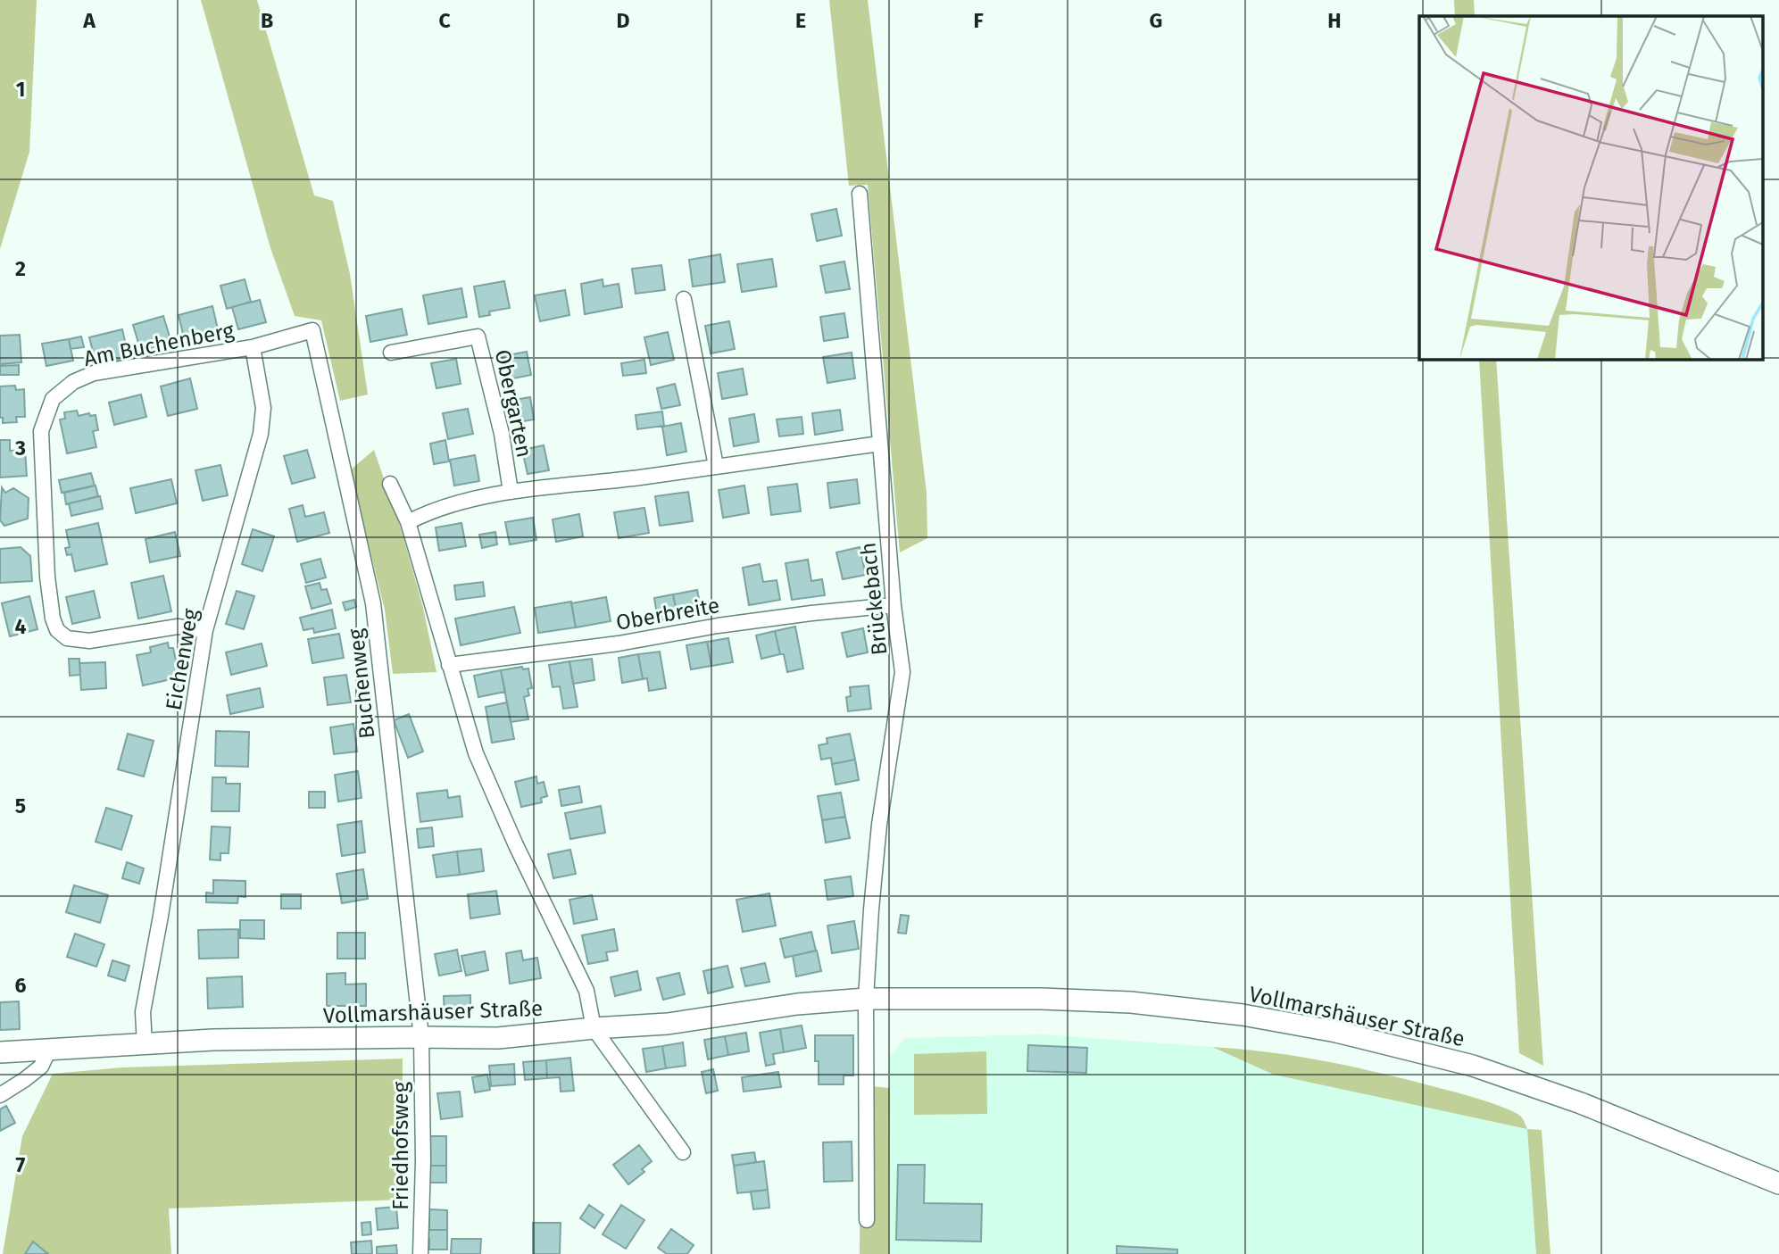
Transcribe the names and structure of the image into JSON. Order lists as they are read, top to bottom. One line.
{"streets":{"main road":["Vollmarshäuser Straße"],"street":["Am Buchenberg","Obergarten","Brückebach","Oberbreite","Eichenweg","Buchenweg","Friedhofsweg"]},"crossings":[["Am Buchenberg","Eichenweg"],["Am Buchenberg","Buchenweg"],["Obergarten","Brückebach"],["Brückebach","Oberbreite"],["Brückebach","Vollmarshäuser Straße"],["Eichenweg","Buchenweg"],["Eichenweg","Vollmarshäuser Straße"],["Buchenweg","Vollmarshäuser Straße"],["Buchenweg","Friedhofsweg"],["Vollmarshäuser Straße","Friedhofsweg"]],"grid":{"columns":["A","B","C","D","E","F","G","H"],"rows":["1","2","3","4","5","6","7"]}}
